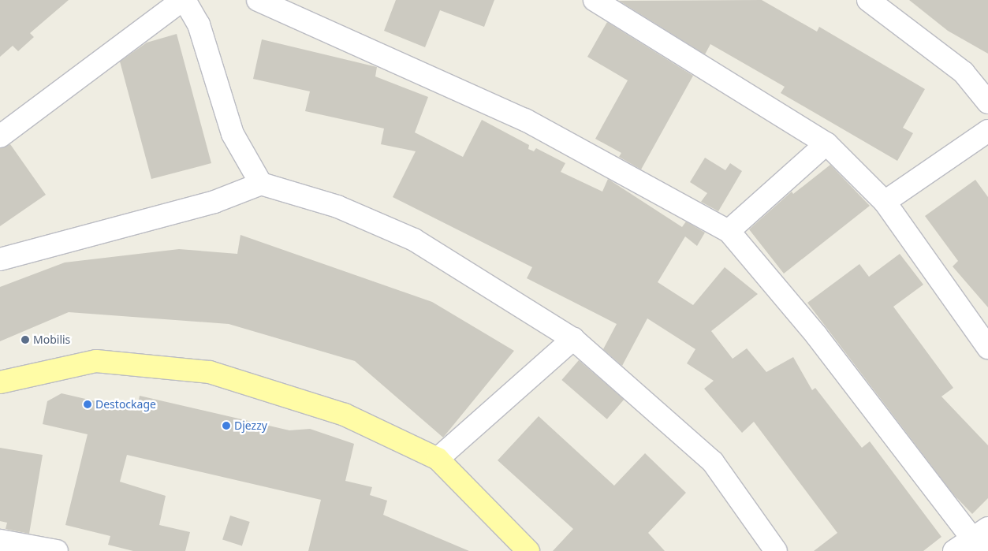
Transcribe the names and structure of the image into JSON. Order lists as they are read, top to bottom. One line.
{"places":["Mobilis","Destockage","Djezzy"]}
